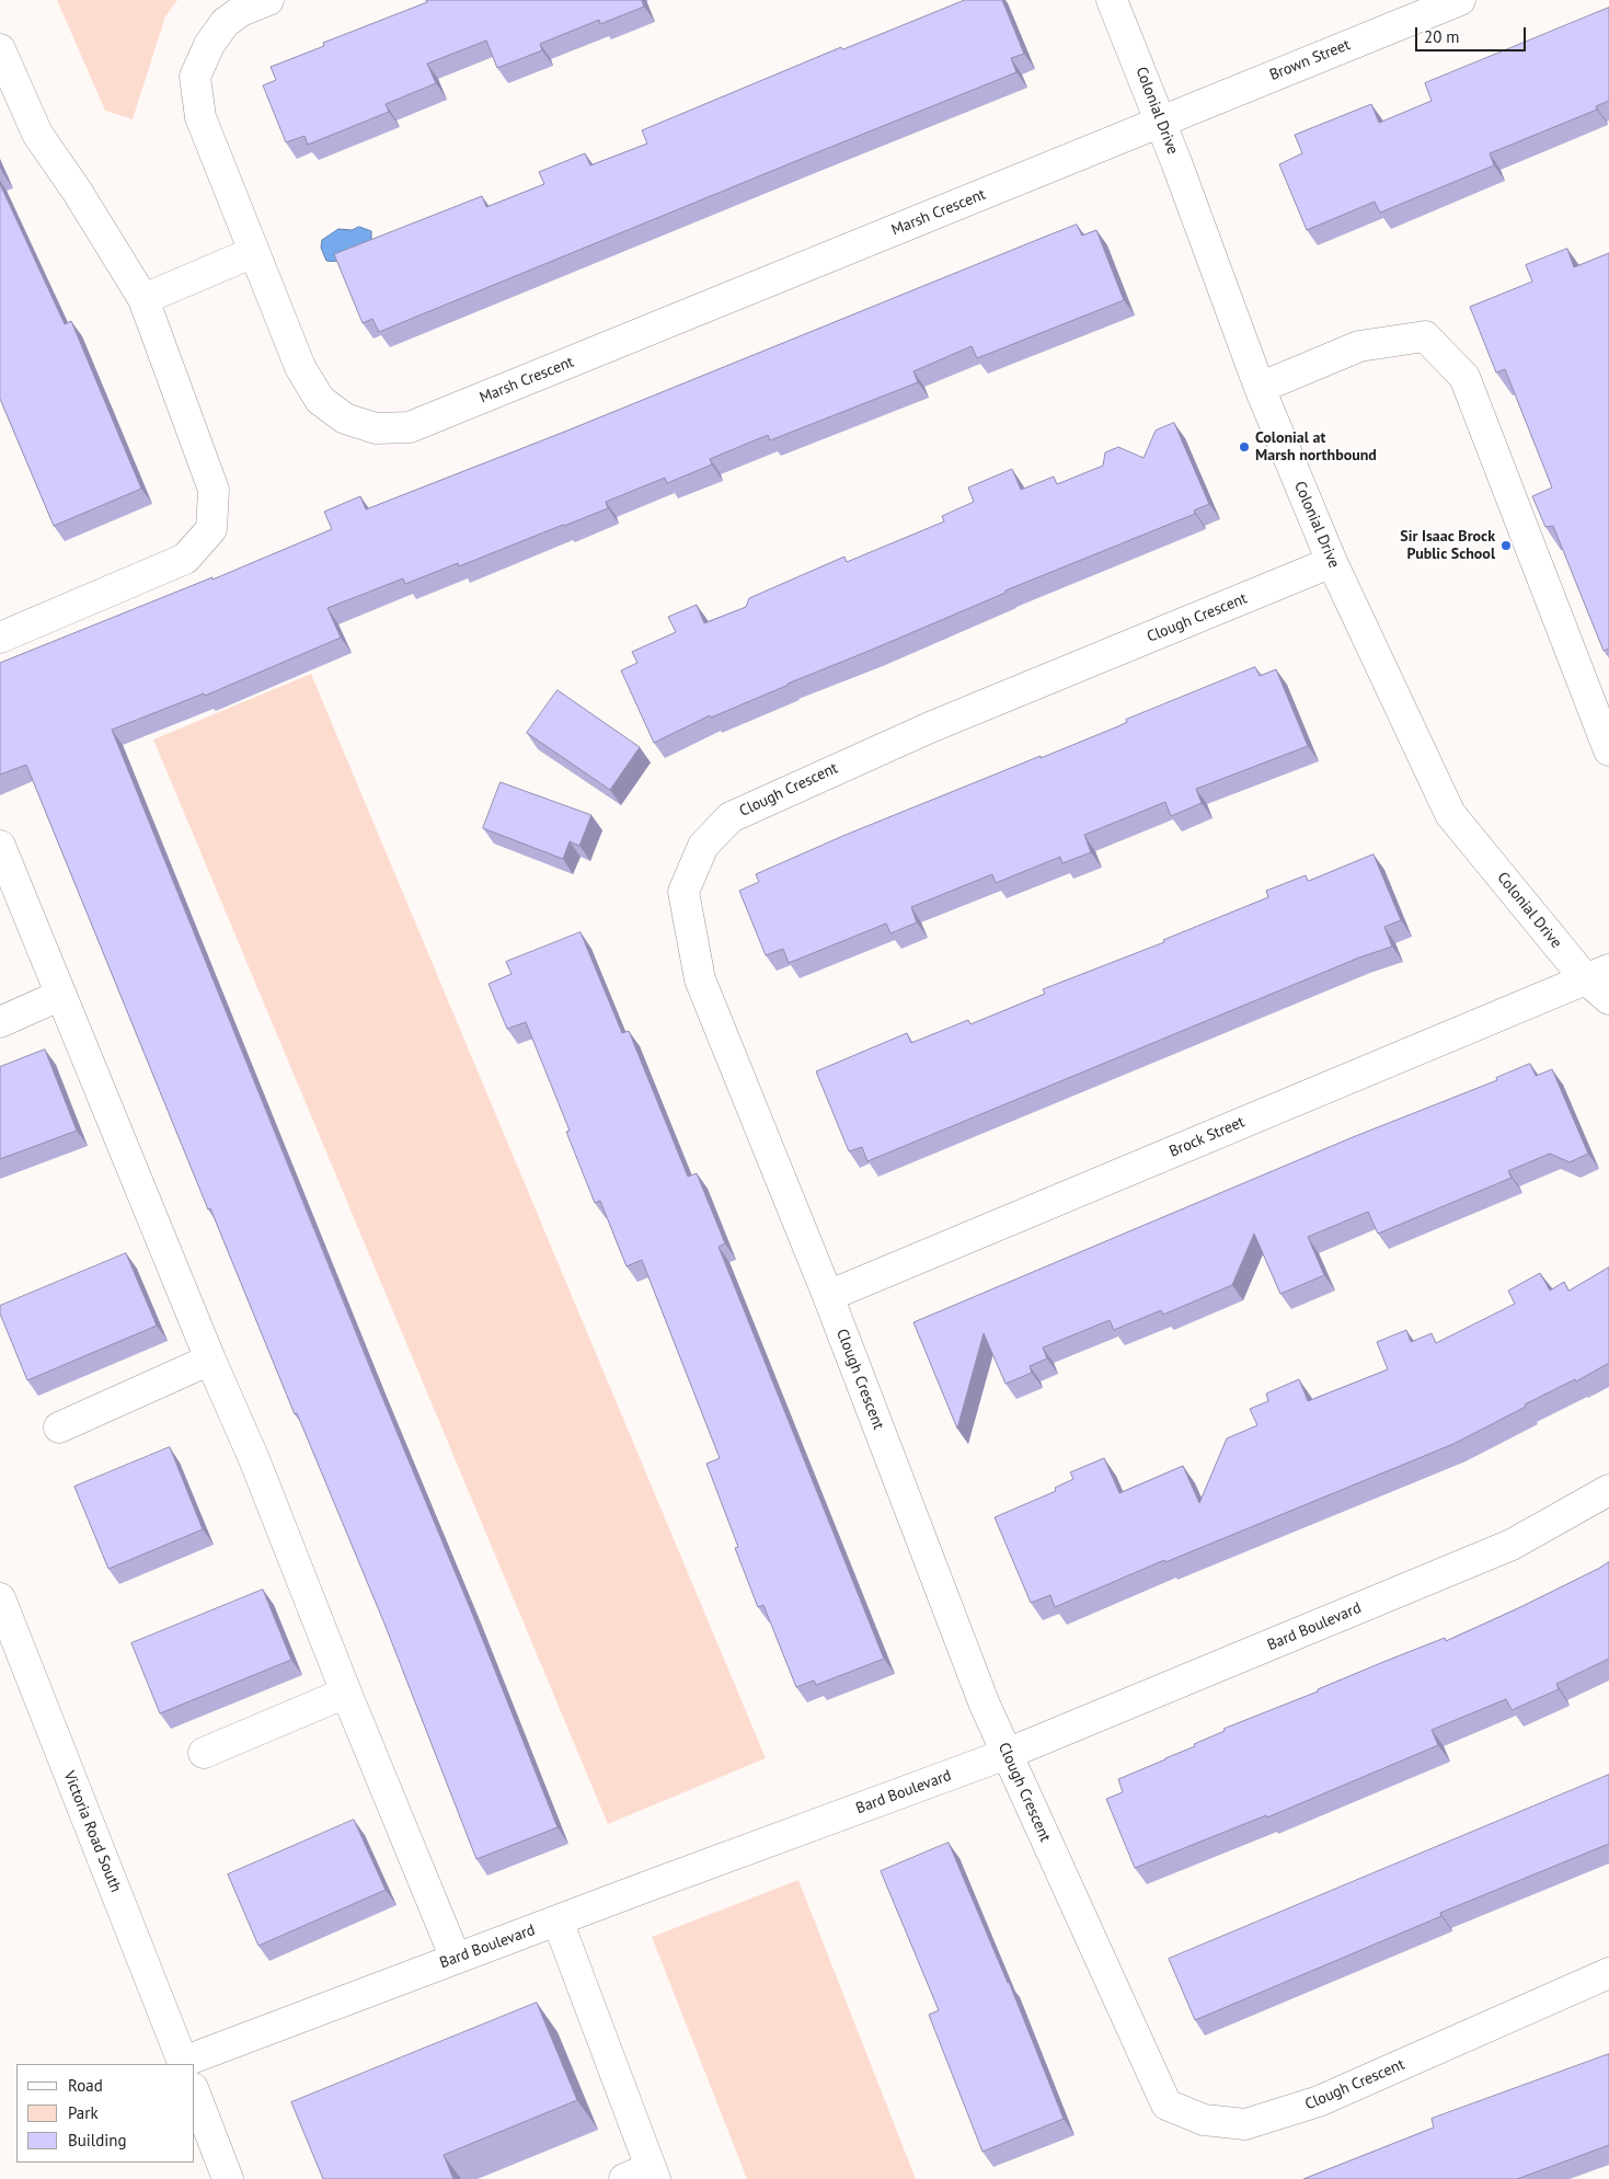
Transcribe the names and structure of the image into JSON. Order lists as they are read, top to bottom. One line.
{"streets":{"street":["Brown Street","Colonial Drive","Marsh Crescent","Clough Crescent","Brock Street","Bard Boulevard","Victoria Road South"]},"crossings":[["Brown Street","Colonial Drive"],["Brown Street","Marsh Crescent"],["Colonial Drive","Marsh Crescent"],["Colonial Drive","Clough Crescent"],["Colonial Drive","Brock Street"],["Clough Crescent","Brock Street"],["Clough Crescent","Bard Boulevard"]],"places":["Colonial at Marsh northbound","Sir Isaac Brock Public School"],"legend":["Road","Park","Building"],"scale_bar":"20 m"}
